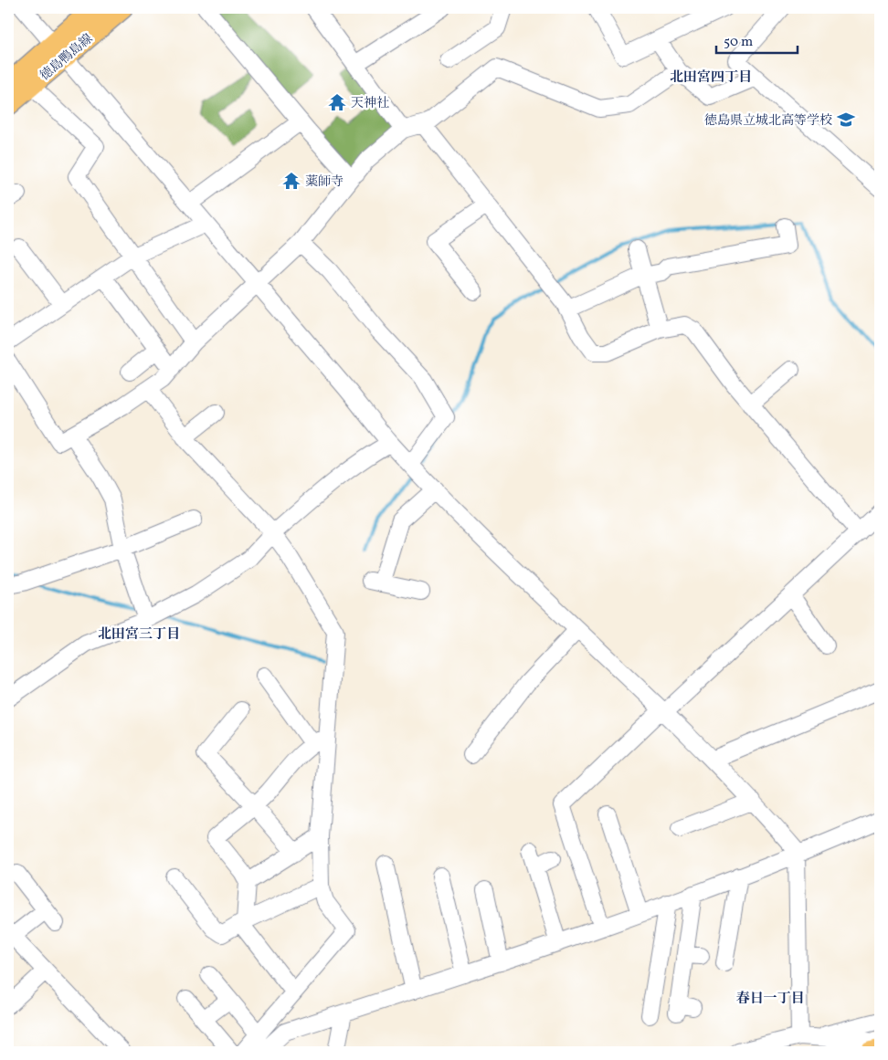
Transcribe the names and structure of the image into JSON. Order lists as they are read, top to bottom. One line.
{"streets":{"main road":["徳島鴨島線"]},"districts":["北田宮四丁目","北田宮三丁目","春日一丁目"],"places":{"temple":["天神社","薬師寺"],"school or university":["徳島県立城北高等学校"]},"scale_bar":"50 m"}
